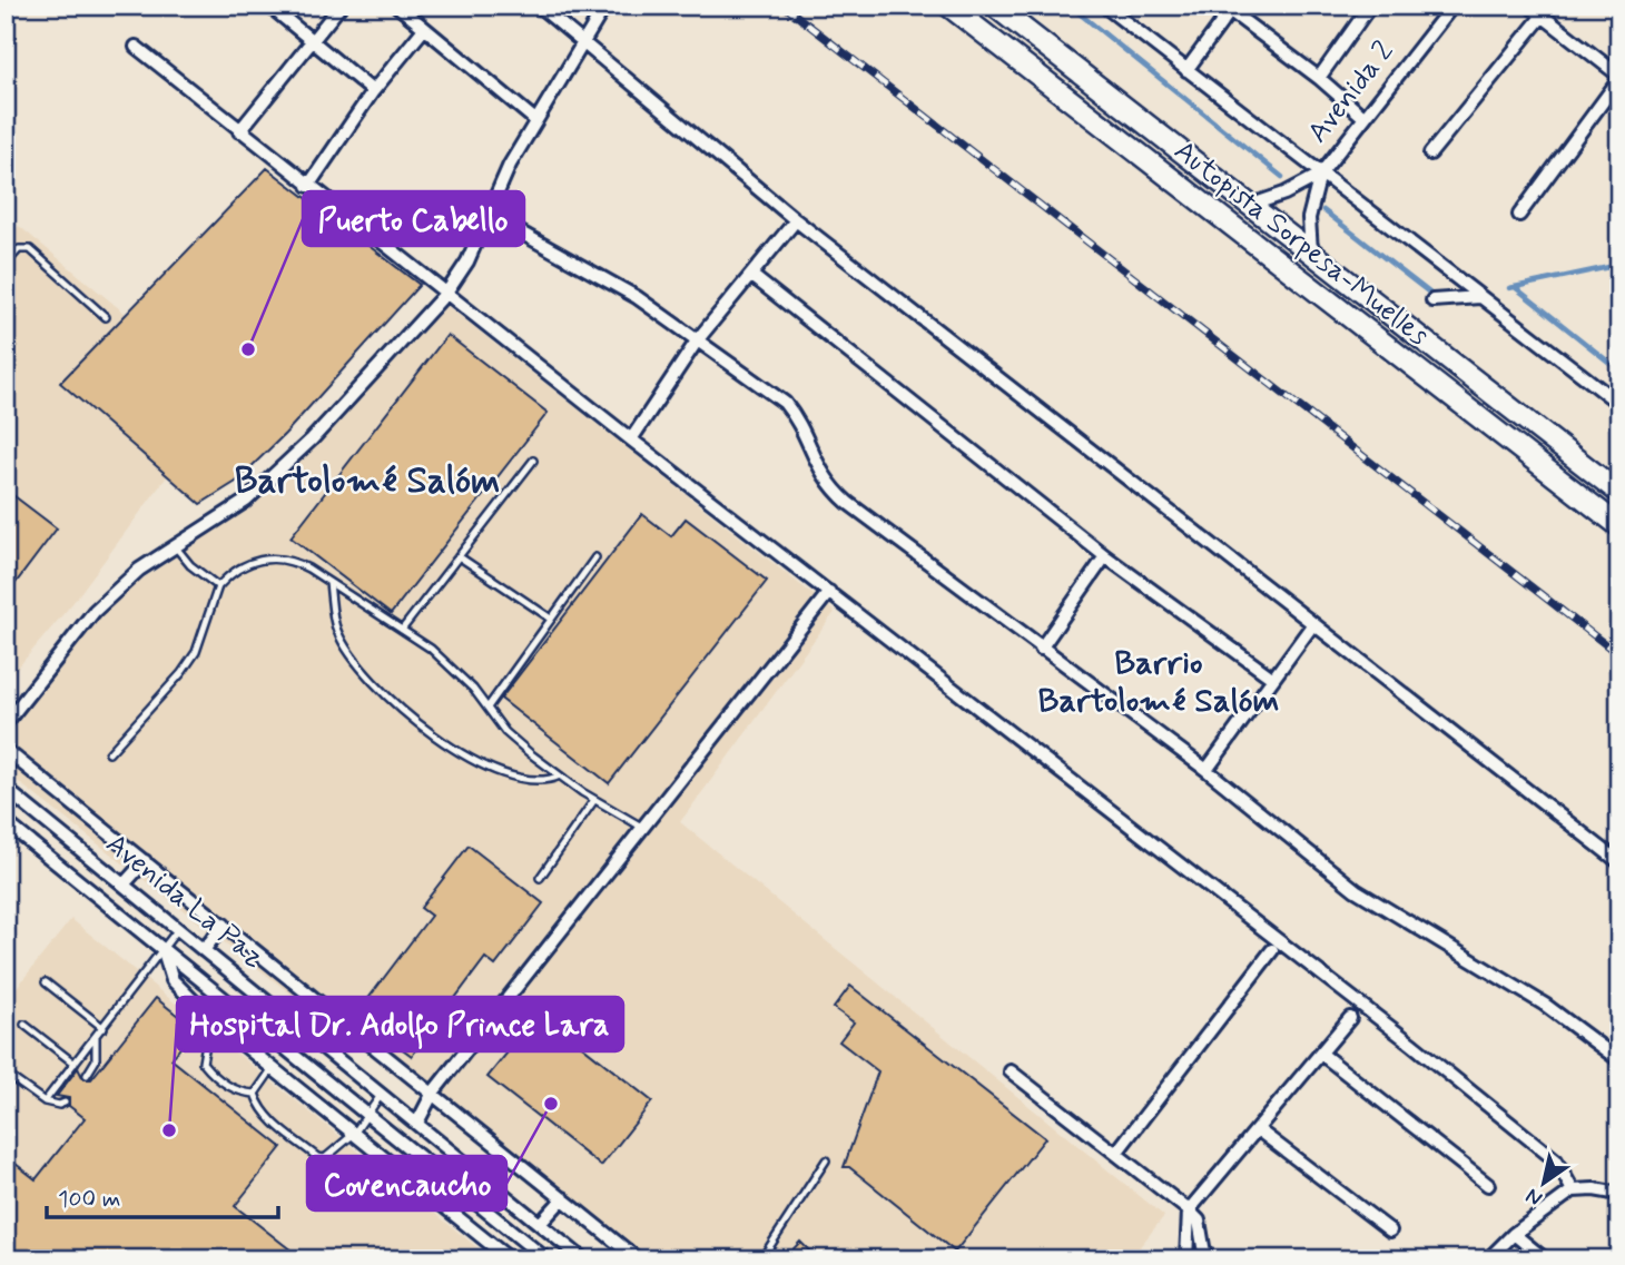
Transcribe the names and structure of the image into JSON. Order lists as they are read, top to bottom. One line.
{"streets":{"main road":["Autopista Sorpesa-Muelles"],"street":["Avenida 2","Avenida La Paz"]},"districts":["Bartolomé Salóm","Barrio Bartolomé Salóm"],"places":["Puerto Cabello","Covencaucho","Hospital Dr. Adolfo Prince Lara"],"scale_bar":"100 m","north":"bottom left"}
